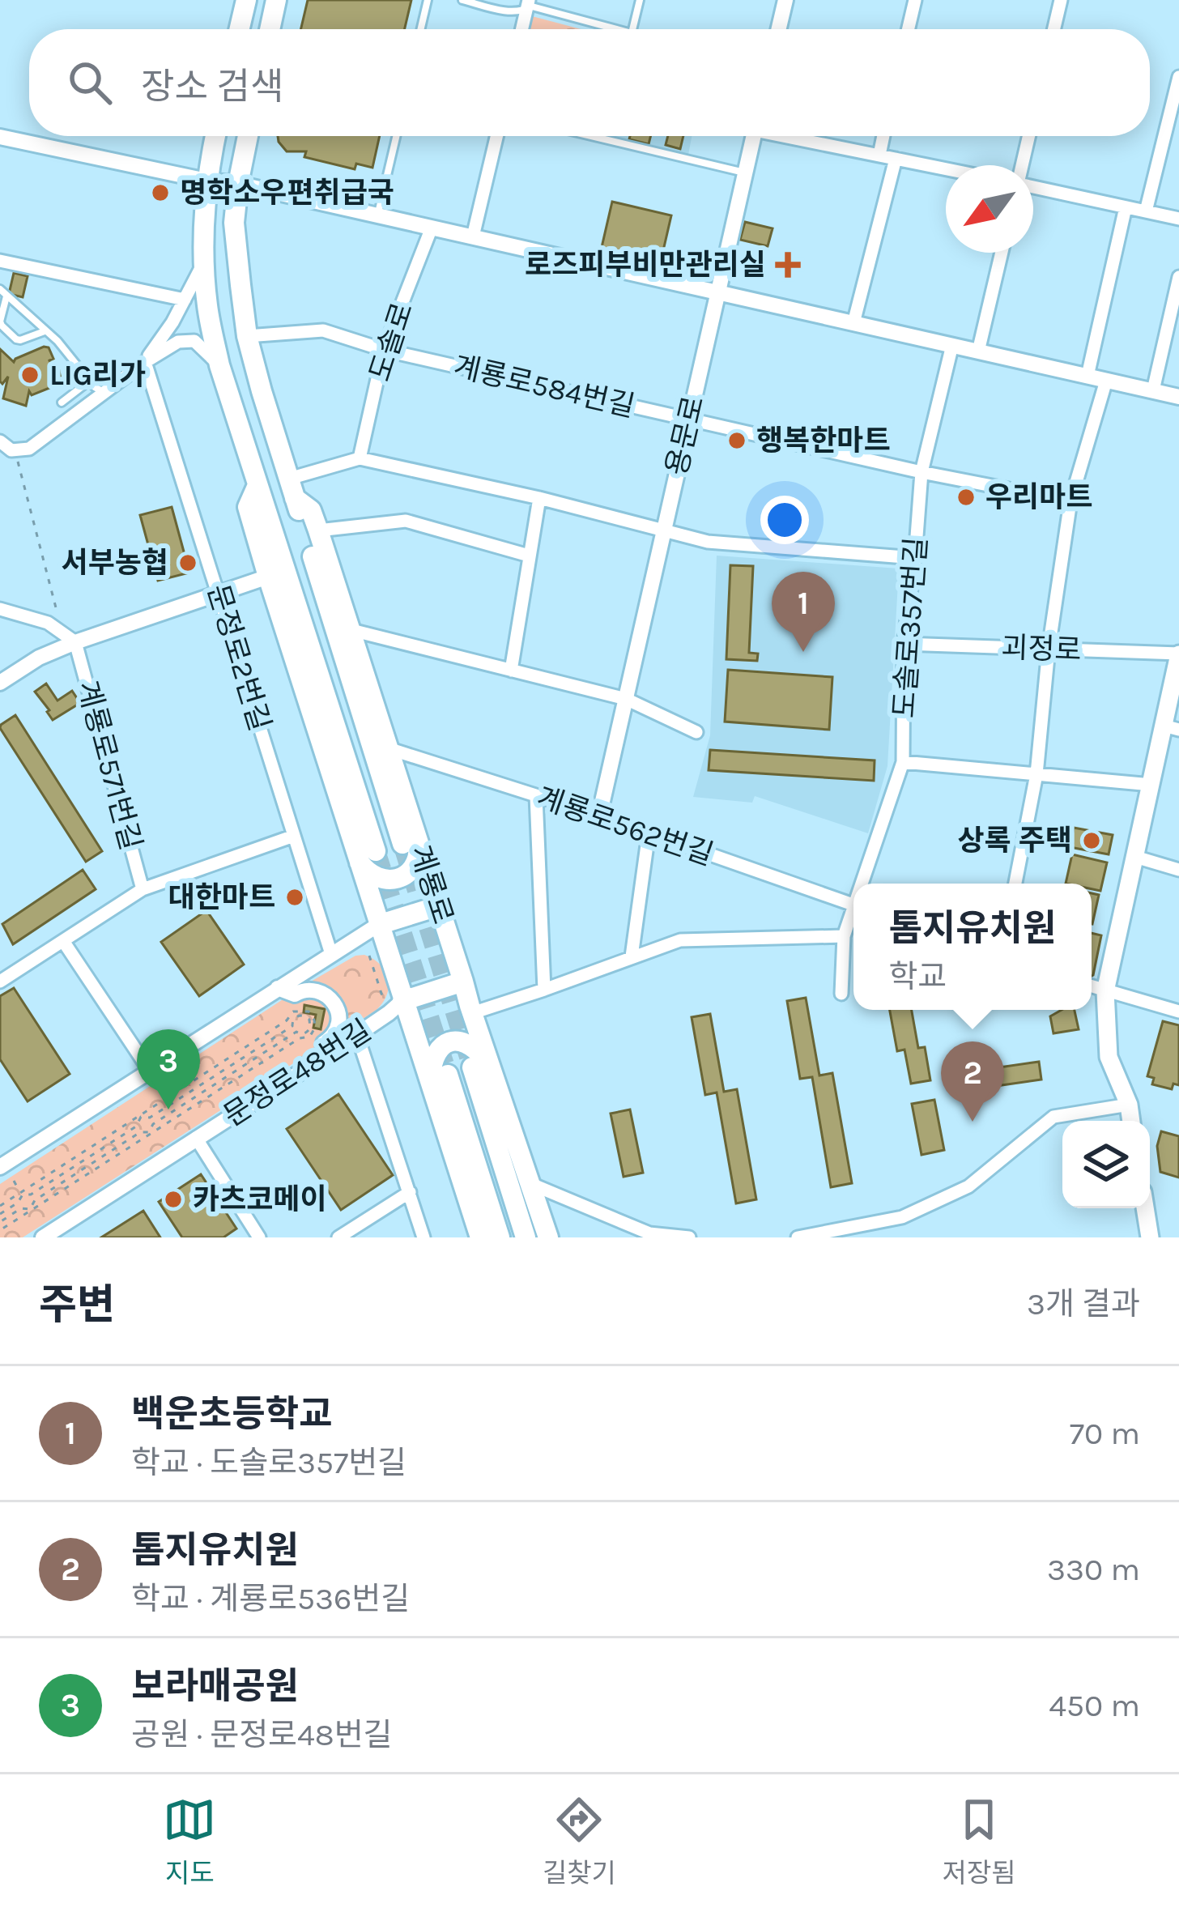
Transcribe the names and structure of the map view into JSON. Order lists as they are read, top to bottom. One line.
{"streets":{"main road":["괴정로","계룡로"],"street":["도솔로","계룡로584번길","용문로","도솔로357번길","문정로2번길","계룡로571번길","계룡로562번길","문정로48번길"]},"crossings":[["도솔로","계룡로584번길"],["계룡로584번길","용문로"],["계룡로584번길","도솔로357번길"],["계룡로584번길","계룡로"],["용문로","계룡로562번길"],["도솔로357번길","괴정로"],["문정로2번길","계룡로571번길"],["계룡로571번길","계룡로"],["계룡로562번길","계룡로"],["계룡로","문정로48번길"]],"places":{"other":["명학소우편취급국","LIG리가","행복한마트","우리마트","서부농협","상록 주택","대한마트","카츠코메이"],"health":["로즈피부비만관리실"]},"north":"bottom left","page":{"search":"장소 검색","pins":["1","3","2"],"popup":["톰지유치원","학교"],"heading":["주변","3개 결과"],"list":[{"mark":"1","name":"백운초등학교","note":"학교 · 도솔로357번길","value":"70 m"},{"mark":"2","name":"톰지유치원","note":"학교 · 계룡로536번길","value":"330 m"},{"mark":"3","name":"보라매공원","note":"공원 · 문정로48번길","value":"450 m"}],"nav":["지도","길찾기","저장됨"]}}
